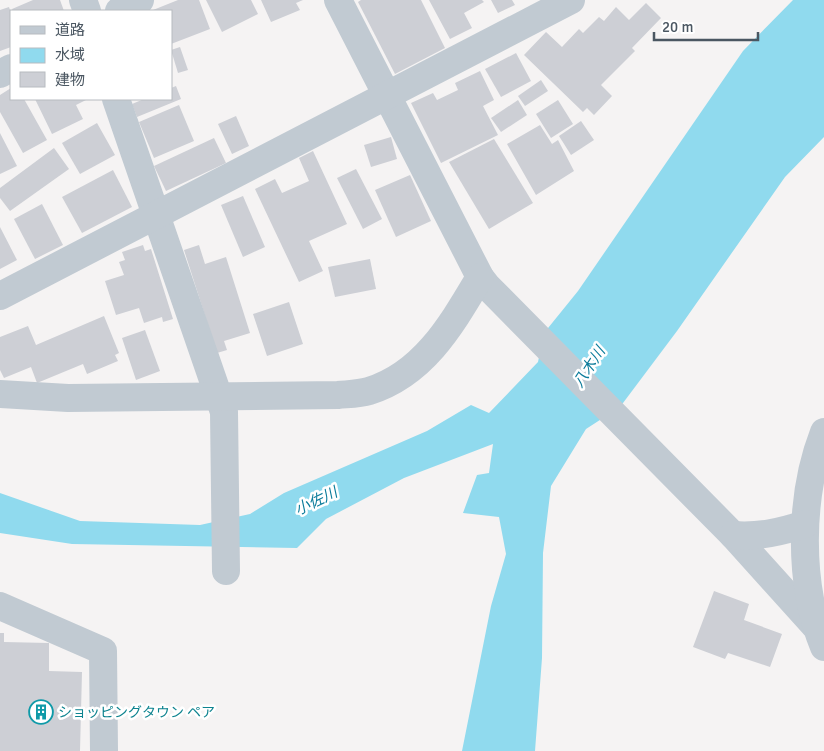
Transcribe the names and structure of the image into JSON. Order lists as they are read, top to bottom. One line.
{"water":["八木川","小佐川"],"places":{"building":["ショッピングタウン ペア"]},"legend":["道路","水域","建物"],"scale_bar":"20 m"}
